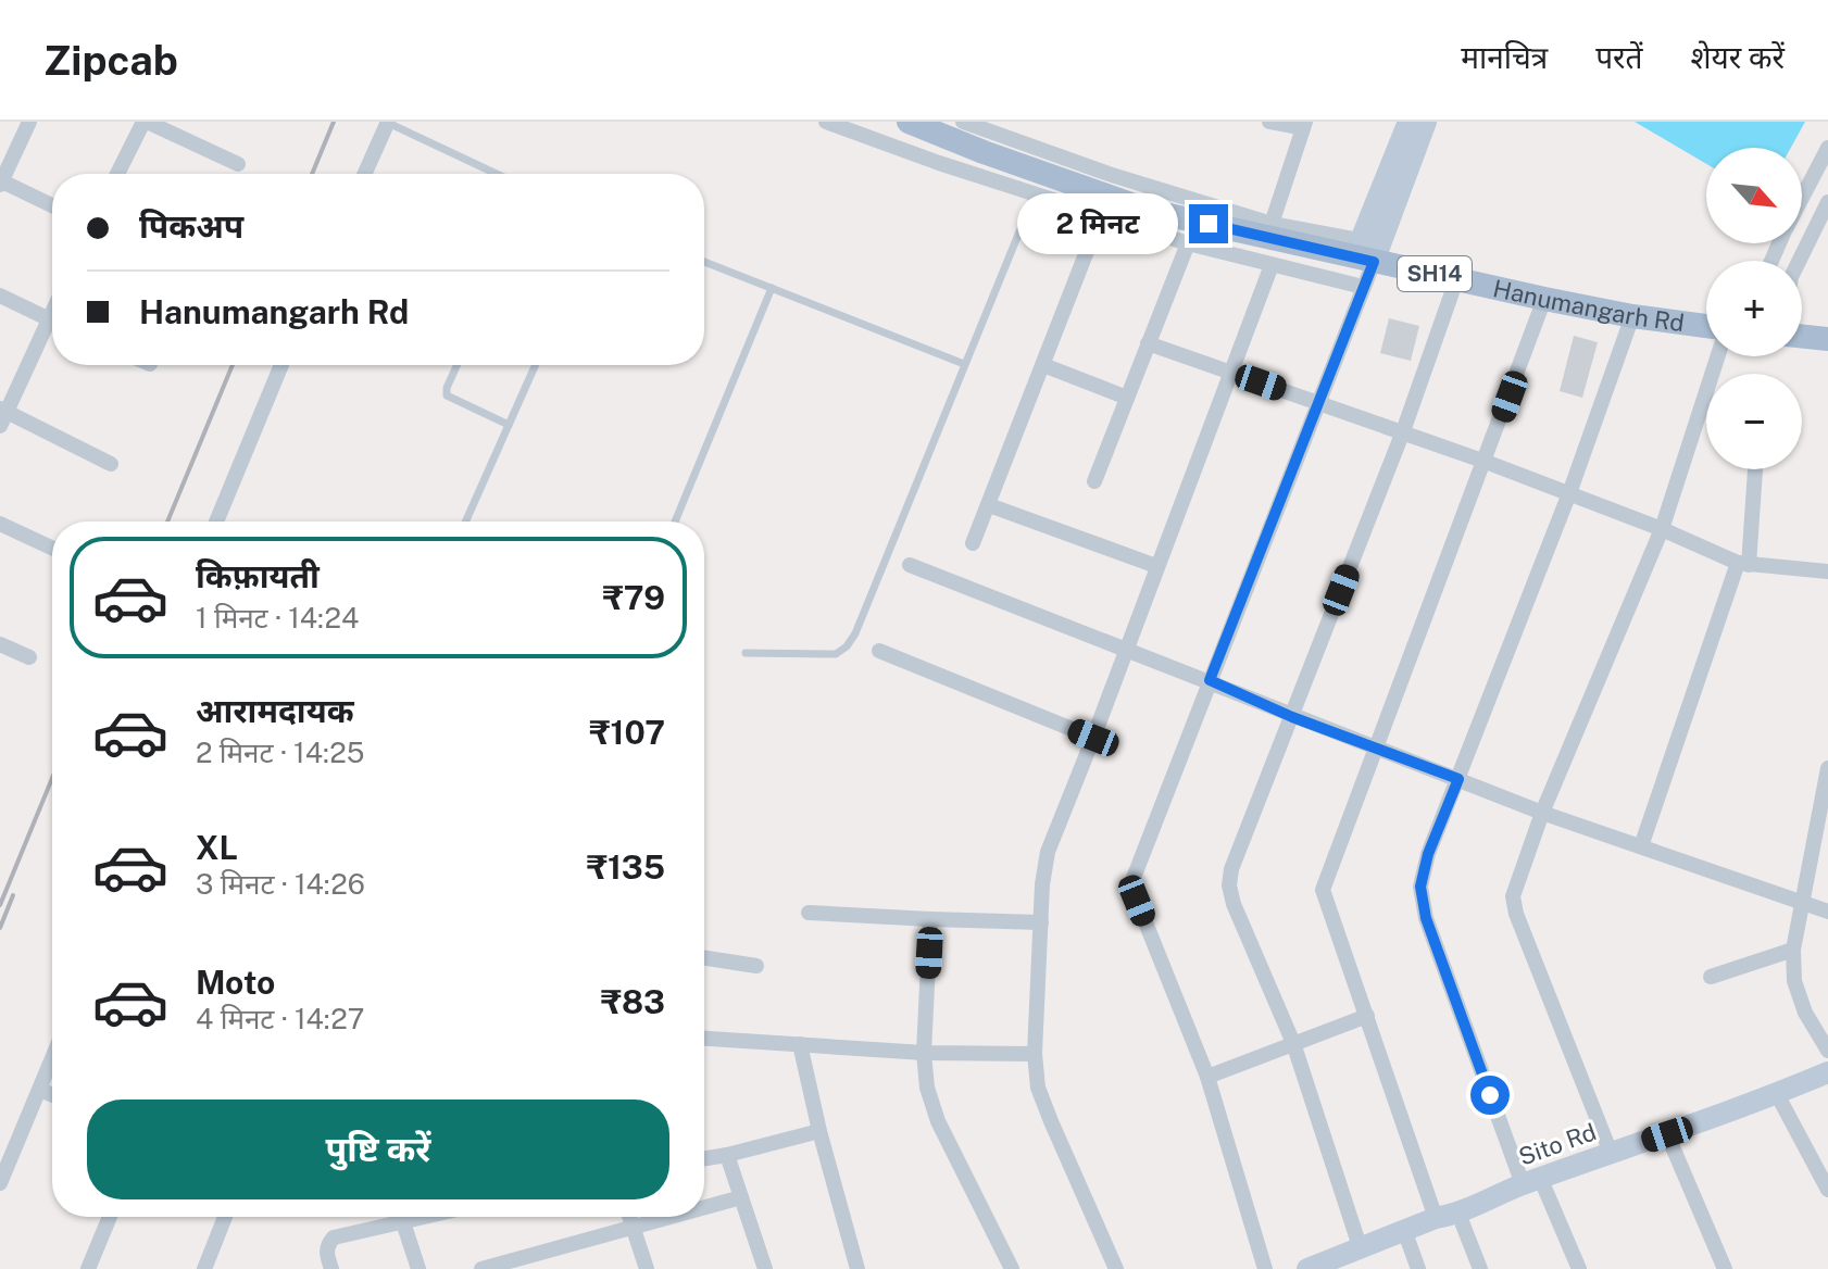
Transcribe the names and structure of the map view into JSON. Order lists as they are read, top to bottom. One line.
{"streets":{"main road":["SH14","Hanumangarh Rd","Sito Rd"]},"north":"bottom right","page":{"header":"Zipcab","nav":["मानचित्र","परतें","शेयर करें"],"map_buttons":["+","−"],"banner":["पिकअप","Hanumangarh Rd"],"bubble":"2 मिनट","list":[{"name":"किफ़ायती","note":"1 मिनट · 14:24","value":"₹79"},{"name":"आरामदायक","note":"2 मिनट · 14:25","value":"₹107"},{"name":"XL","note":"3 मिनट · 14:26","value":"₹135"},{"name":"Moto","note":"4 मिनट · 14:27","value":"₹83"}],"buttons":"पुष्टि करें"}}
